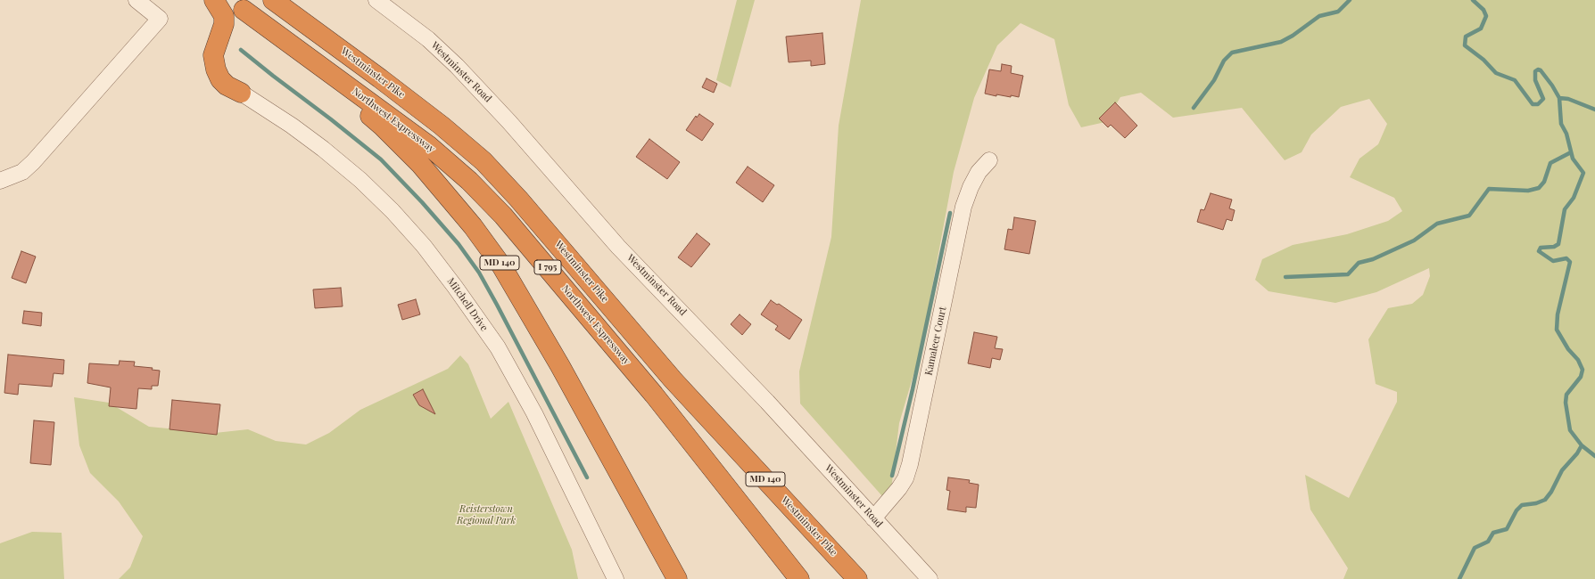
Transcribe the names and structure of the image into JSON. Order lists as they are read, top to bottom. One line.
{"streets":{"highway":["Westminster Pike","Northwest Expressway","MD 140","I 795"],"street":["Westminster Road","Mitchell Drive","Kamaleer Court"]},"crossings":[["Westminster Road","Kamaleer Court"],["Northwest Expressway","MD 140"]],"parks":["Reisterstown Regional Park"]}
